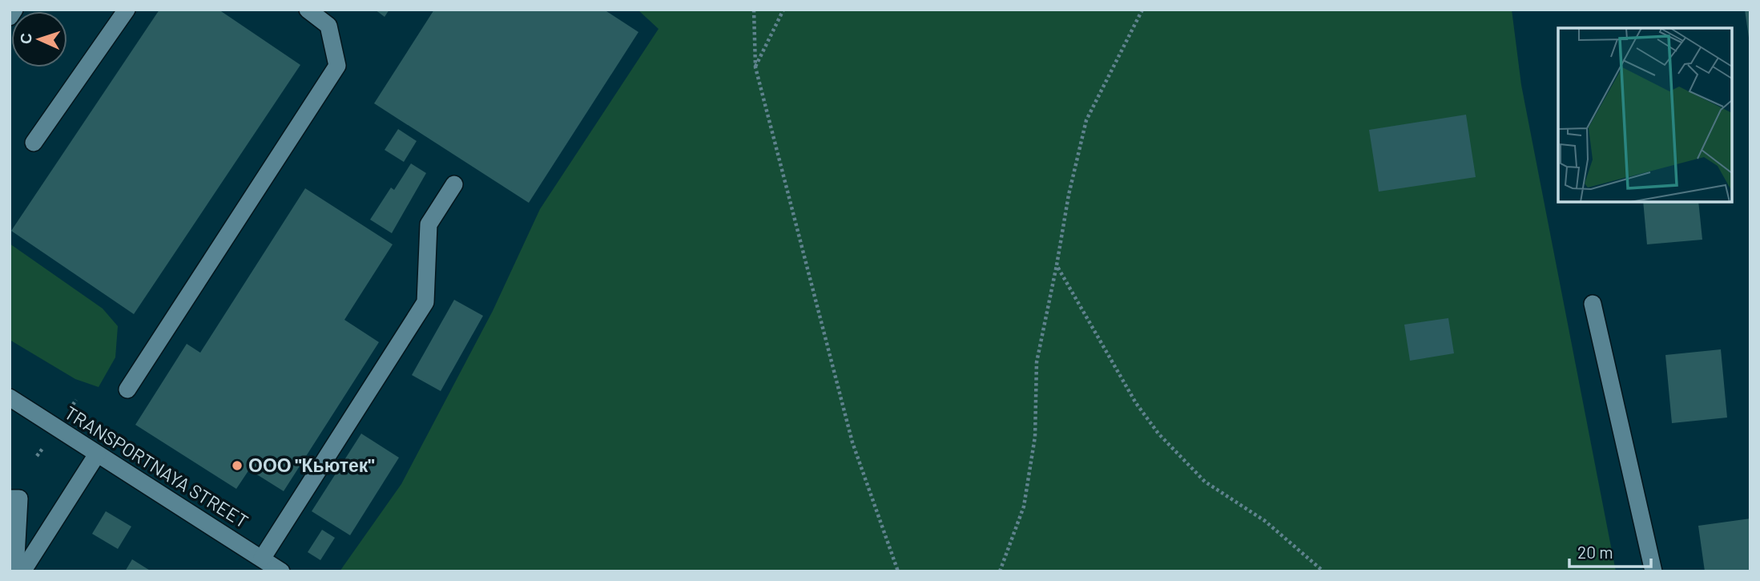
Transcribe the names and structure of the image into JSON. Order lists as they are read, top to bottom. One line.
{"streets":{"street":["TRANSPORTNAYA STREET"]},"places":["ООО \"Кьютек\""],"scale_bar":"20 m","north":"left"}
